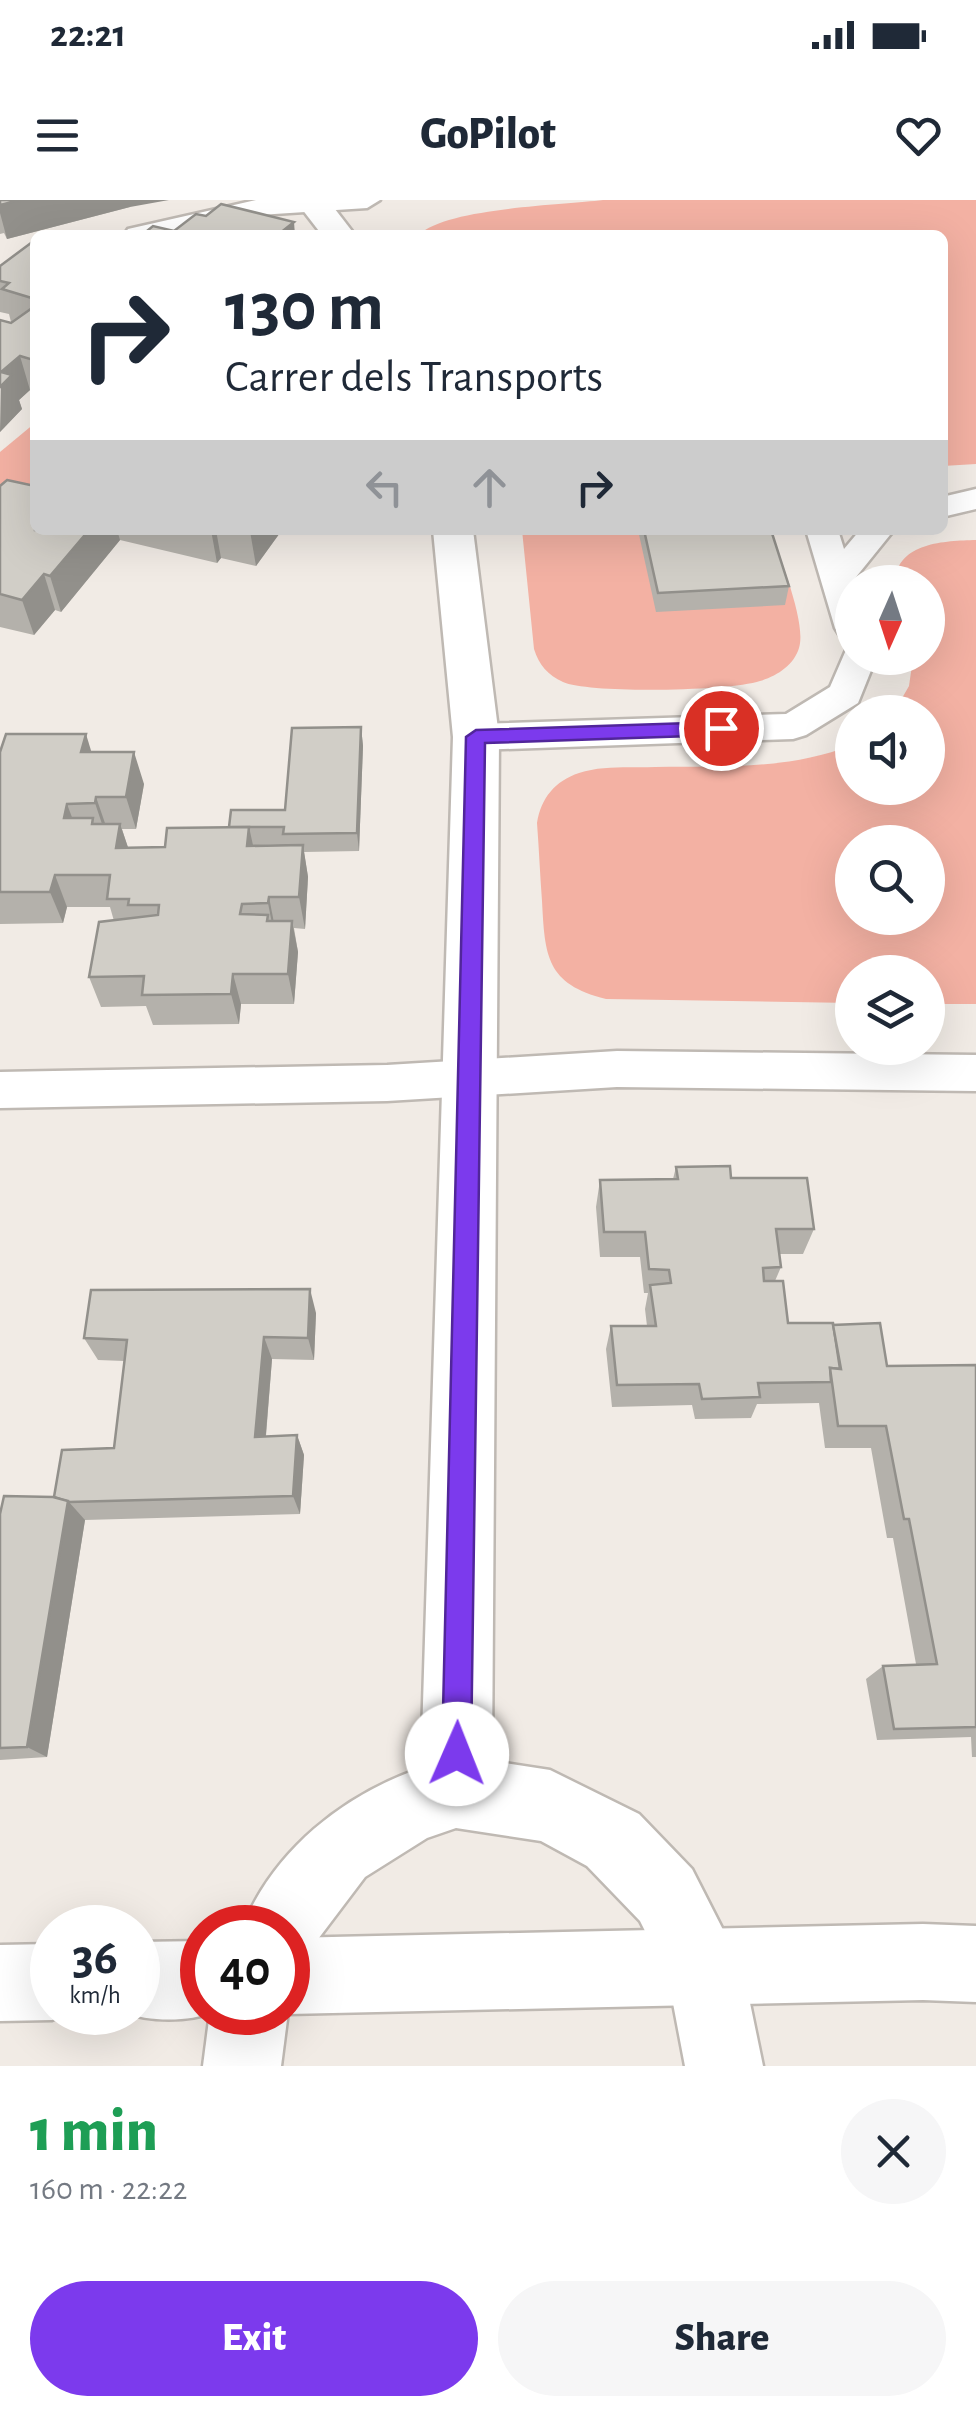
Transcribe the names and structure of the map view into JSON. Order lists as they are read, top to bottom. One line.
{"north":"bottom","page":{"status":"22:21","header":"GoPilot","turn":["130 m","Carrer dels Transports"],"speed":"36 km/h","limit":"40","heading":["1 min","160 m · 22:22"],"buttons":["Exit","Share"]}}
